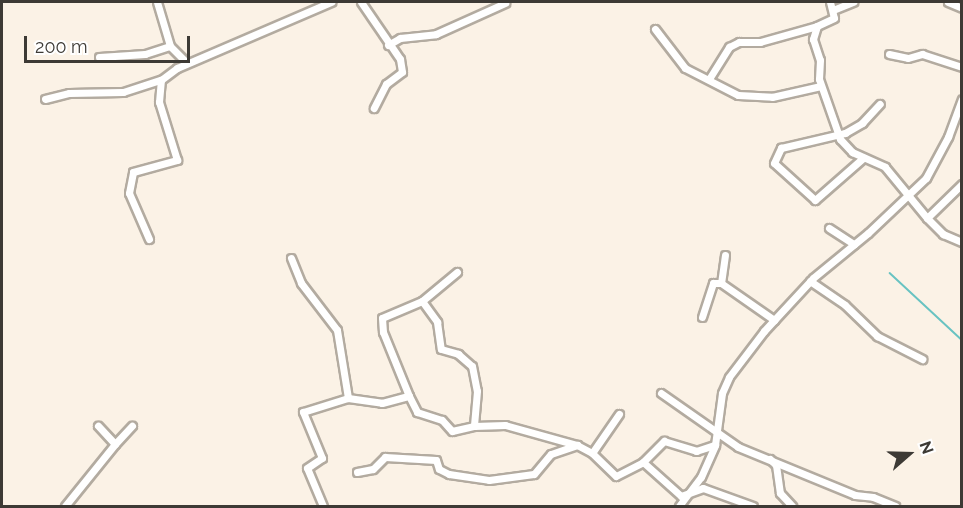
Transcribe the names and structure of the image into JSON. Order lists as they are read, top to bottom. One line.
{"scale_bar":"200 m","north":"right"}
